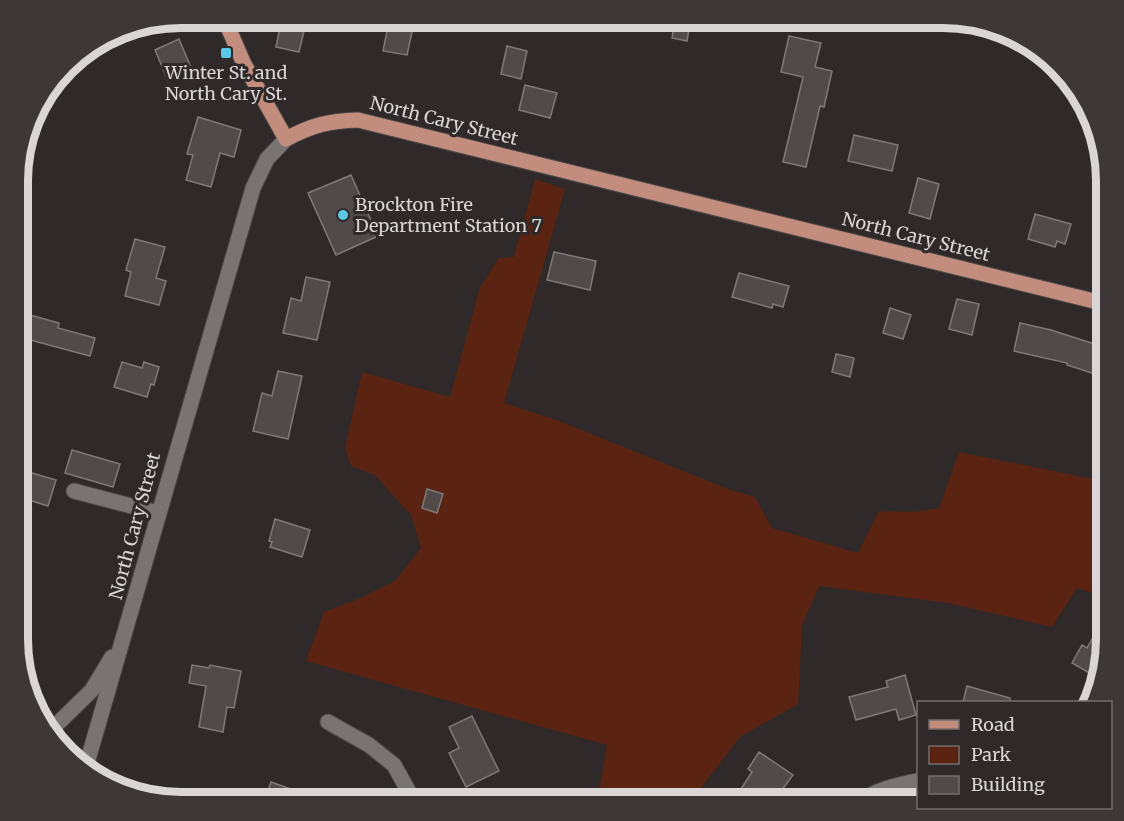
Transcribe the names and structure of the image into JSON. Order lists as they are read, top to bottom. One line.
{"streets":{"main road":["North Cary Street"]},"places":{"transit":["Winter St. and North Cary St."],"other":["Brockton Fire Department Station 7"]},"legend":["Road","Park","Building"]}
